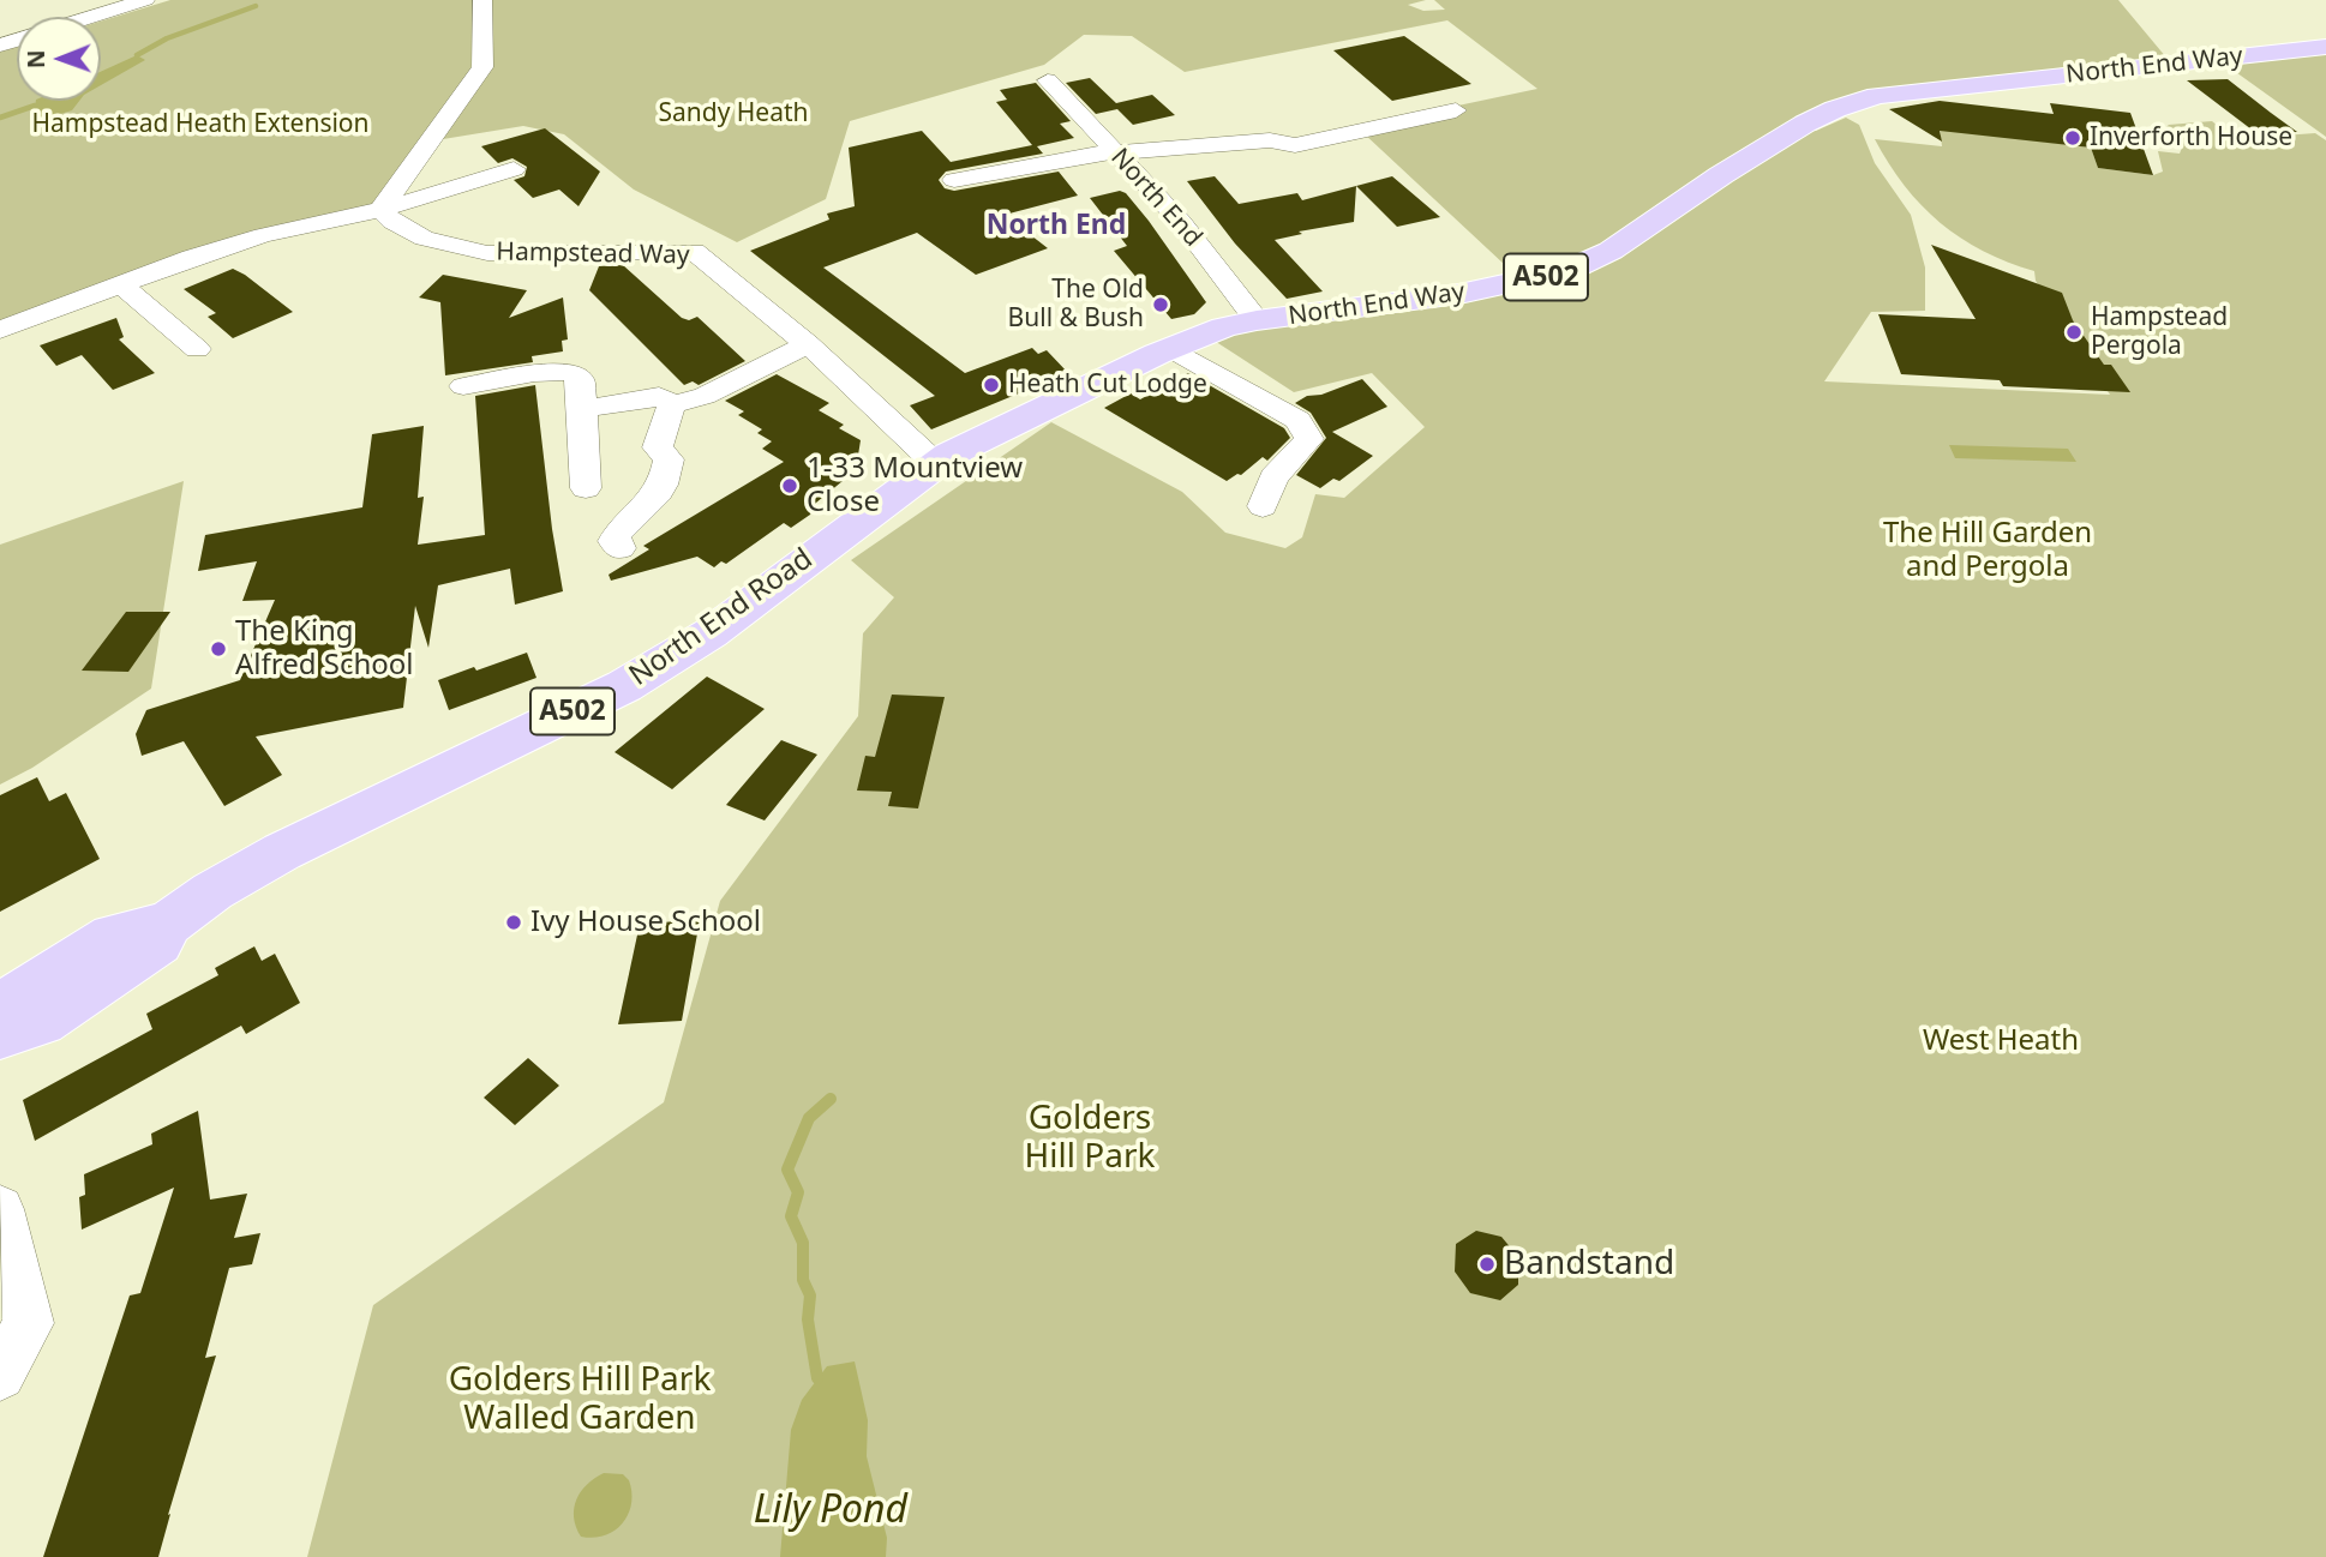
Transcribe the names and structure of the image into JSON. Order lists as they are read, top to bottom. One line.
{"streets":{"main road":["North End Way","A502","North End Road"],"street":["North End","Hampstead Way"]},"crossings":[["North End Way","North End"],["North End Way","Hampstead Way"],["North End Way","North End Road"],["Hampstead Way","North End Road"]],"districts":["North End"],"water":["Lily Pond"],"parks":["Sandy Heath","Hampstead Heath Extension","The Hill Garden and Pergola","West Heath","Golders Hill Park","Golders Hill Park Walled Garden"],"places":["Inverforth House","The Old Bull & Bush","Hampstead Pergola","Heath Cut Lodge","1-33 Mountview Close","The King Alfred School","Ivy House School","Bandstand"],"north":"left"}
